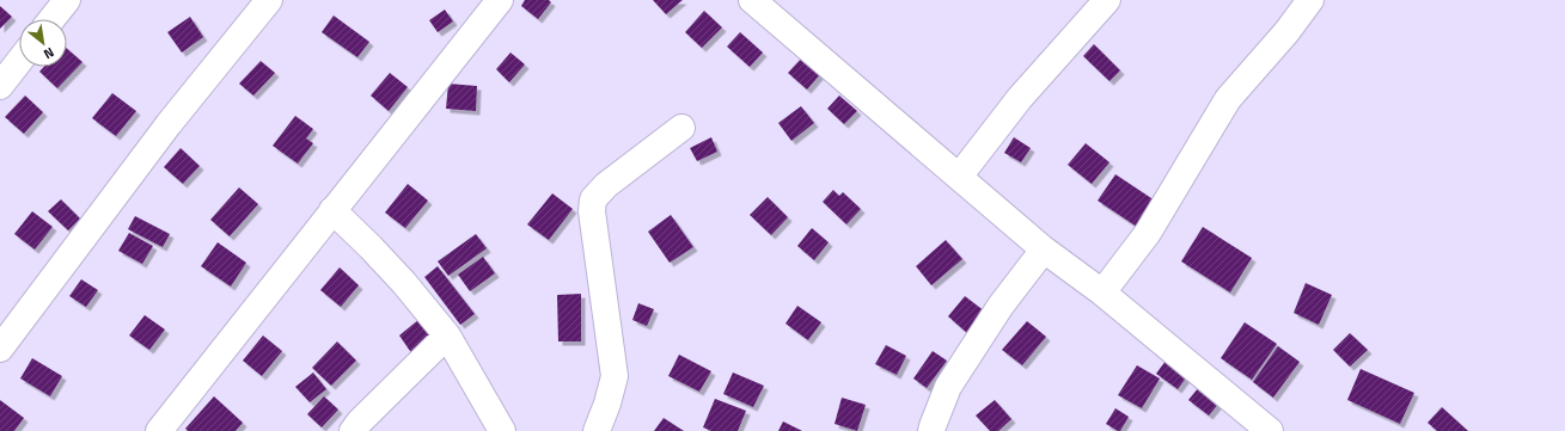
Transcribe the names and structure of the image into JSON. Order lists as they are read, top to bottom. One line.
{"north":"bottom right"}
